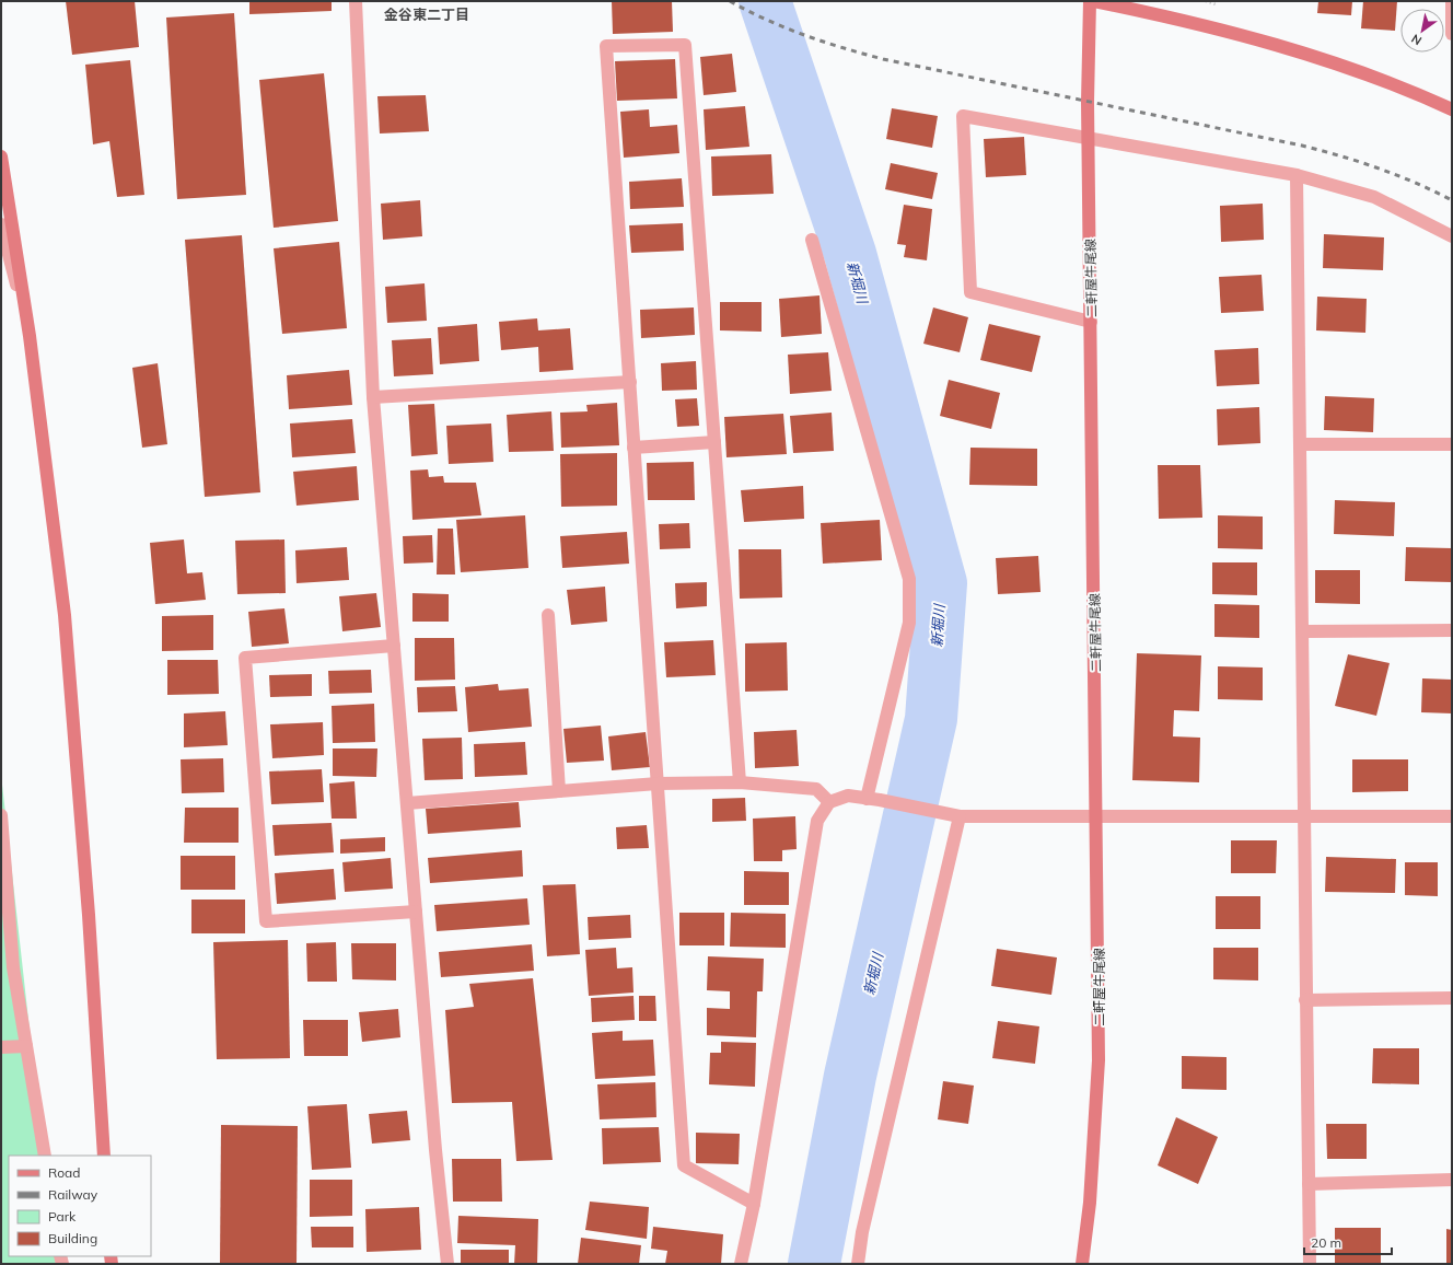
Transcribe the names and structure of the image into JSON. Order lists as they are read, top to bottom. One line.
{"streets":{"street":["二軒屋牛尾線"]},"districts":["金谷東二丁目"],"water":["新堀川"],"legend":["Road","Railway","Park","Building"],"scale_bar":"20 m","north":"bottom left"}
